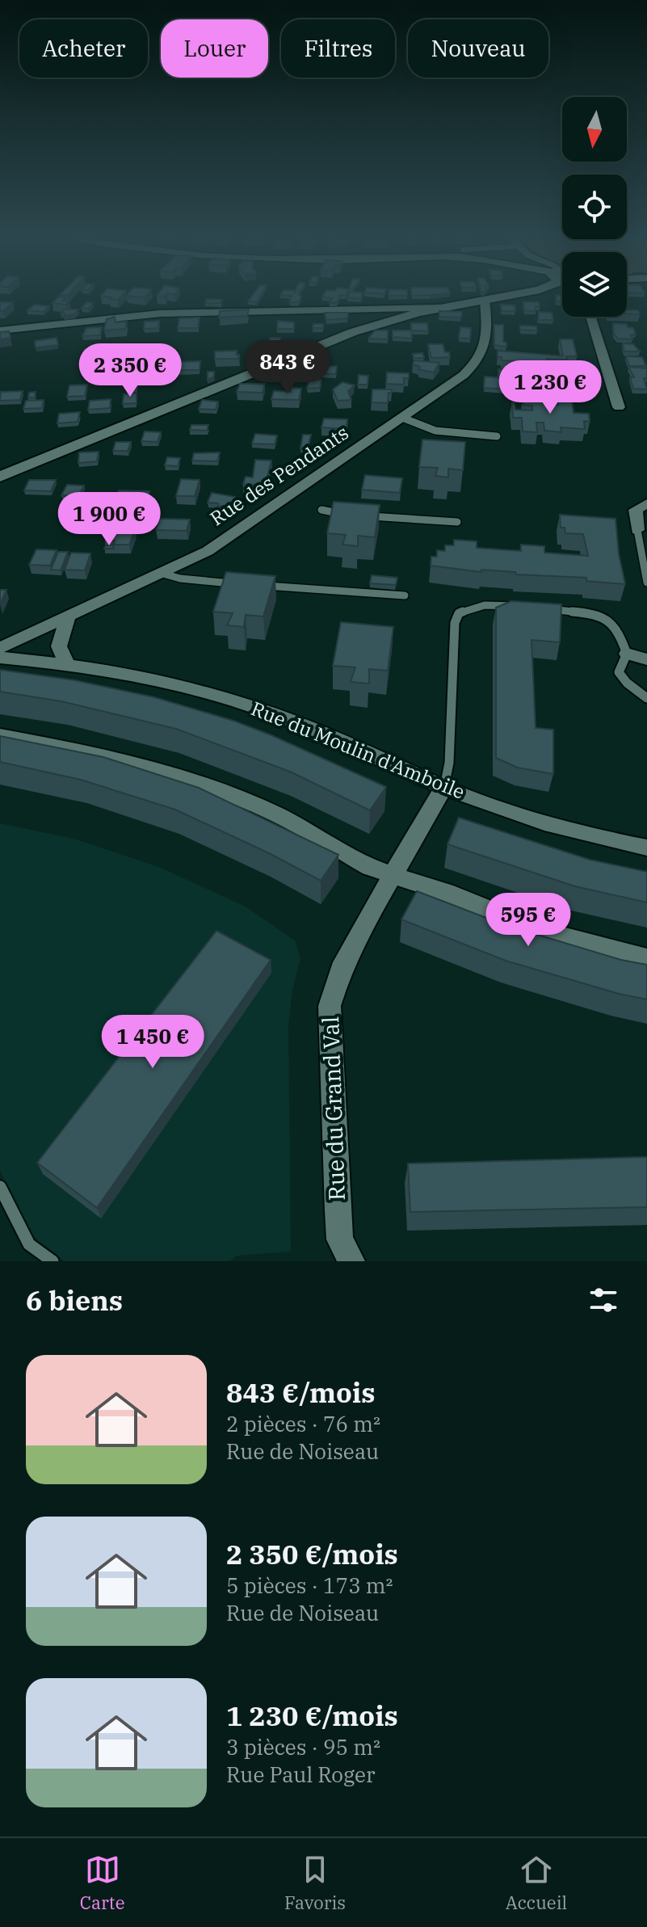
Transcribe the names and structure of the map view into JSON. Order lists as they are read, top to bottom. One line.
{"streets":{"street":["Rue des Pendants","Rue du Moulin d'Amboile","Rue du Grand Val"]},"crossings":[["Rue du Moulin d'Amboile","Rue du Grand Val"]],"north":"bottom","page":{"chip":["Acheter","Louer","Filtres","Nouveau"],"price":["843 €","2 350 €","1 230 €","1 900 €","595 €","1 450 €"],"heading":"6 biens","list":[{"name":"843 €/mois","note":"2 pièces · 76 m² · Rue de Noiseau"},{"name":"2 350 €/mois","note":"5 pièces · 173 m² · Rue de Noiseau"},{"name":"1 230 €/mois","note":"3 pièces · 95 m² · Rue Paul Roger"}],"tabs":["Carte","Favoris","Accueil"]}}
